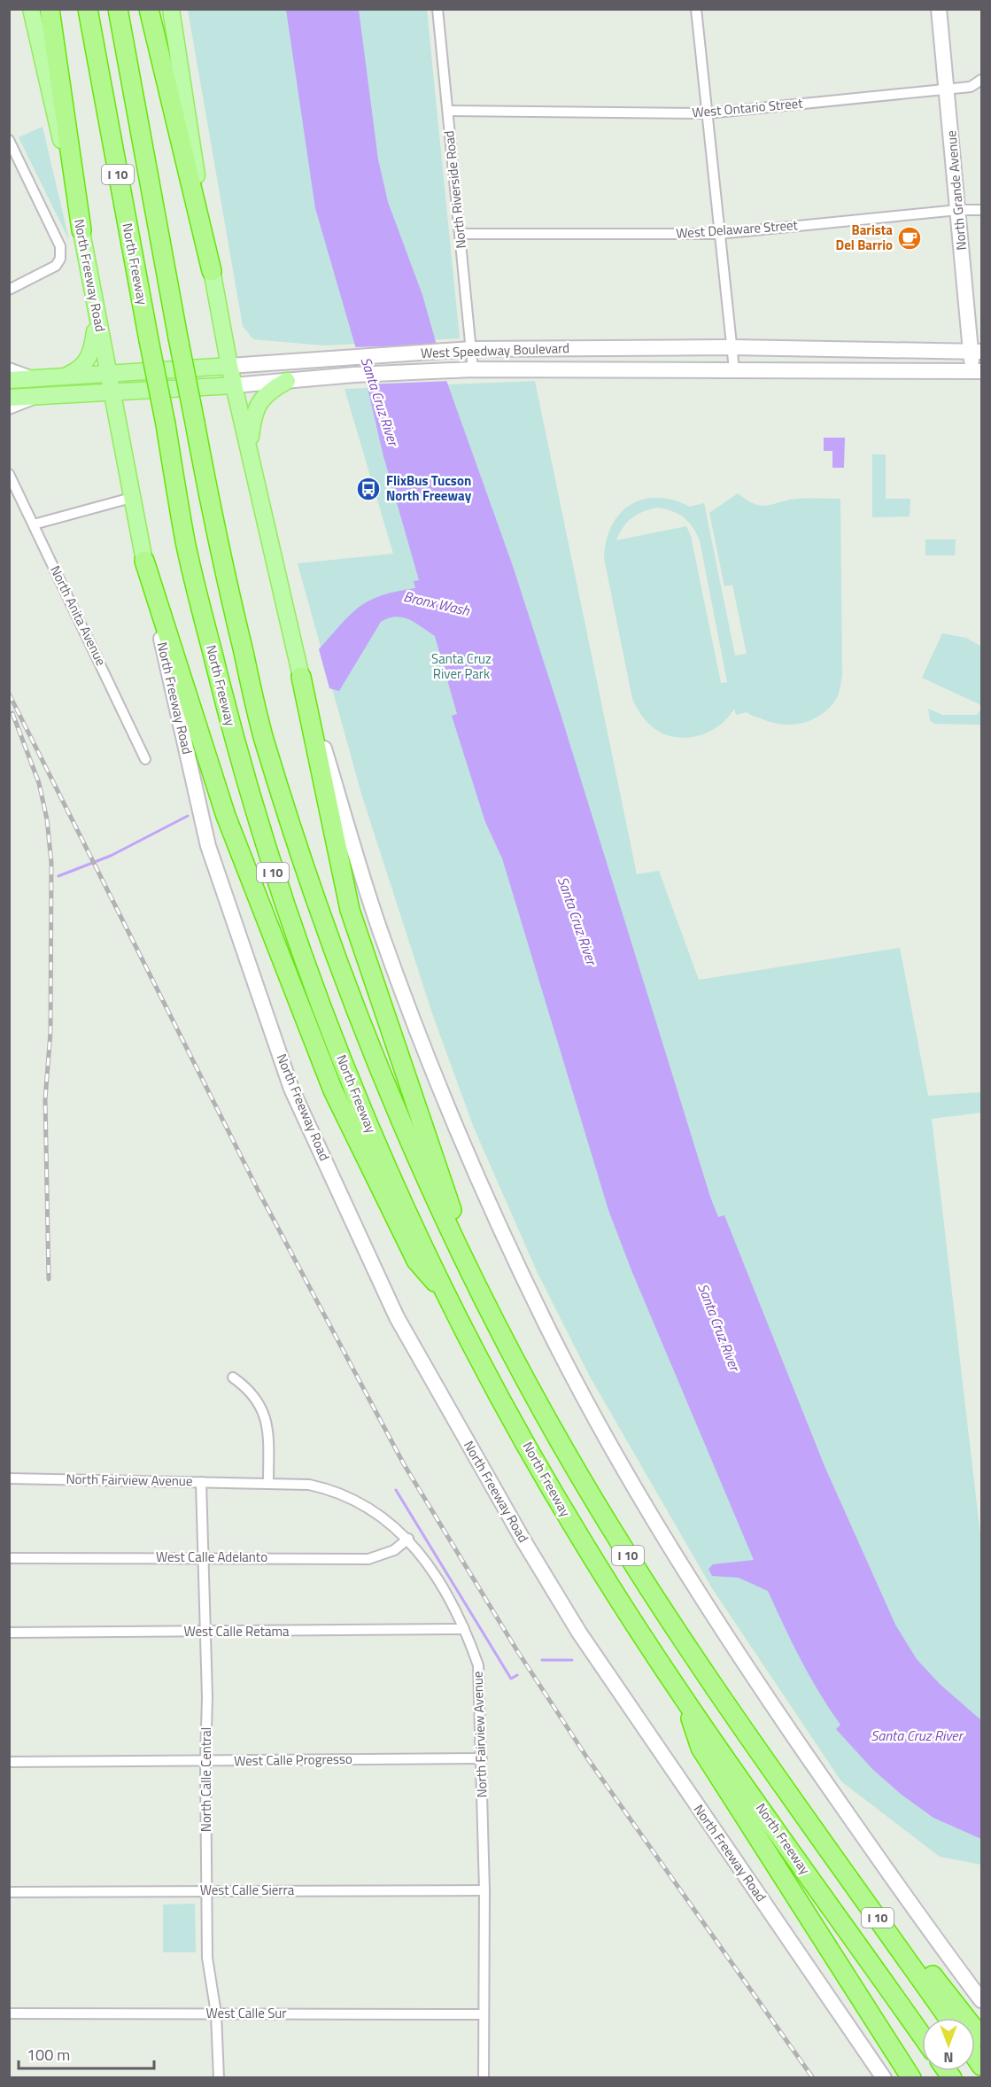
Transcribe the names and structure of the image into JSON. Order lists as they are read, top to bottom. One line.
{"streets":{"highway":["I 10","North Freeway"],"main road":["North Grande Avenue","North Freeway Road","West Speedway Boulevard"],"street":["West Ontario Street","North Riverside Road","West Delaware Street","North Anita Avenue","North Fairview Avenue","West Calle Adelanto","West Calle Retama","West Calle Progresso","North Calle Central","West Calle Sierra","West Calle Sur"]},"crossings":[["West Ontario Street","North Riverside Road"],["West Ontario Street","North Grande Avenue"],["North Riverside Road","West Delaware Street"],["North Riverside Road","West Speedway Boulevard"],["North Grande Avenue","West Delaware Street"],["North Grande Avenue","West Speedway Boulevard"],["North Freeway Road","West Speedway Boulevard"],["North Fairview Avenue","West Calle Adelanto"],["North Fairview Avenue","West Calle Retama"],["North Fairview Avenue","West Calle Progresso"],["North Fairview Avenue","North Calle Central"],["North Fairview Avenue","West Calle Sierra"],["North Fairview Avenue","West Calle Sur"],["West Calle Adelanto","North Calle Central"],["West Calle Retama","North Calle Central"],["West Calle Progresso","North Calle Central"],["North Calle Central","West Calle Sierra"],["North Calle Central","West Calle Sur"]],"water":["Santa Cruz River","Bronx Wash"],"parks":["Santa Cruz River Park"],"places":{"cafe":["Barista Del Barrio"],"bus stop":["FlixBus Tucson North Freeway"]},"scale_bar":"100 m","north":"bottom"}
